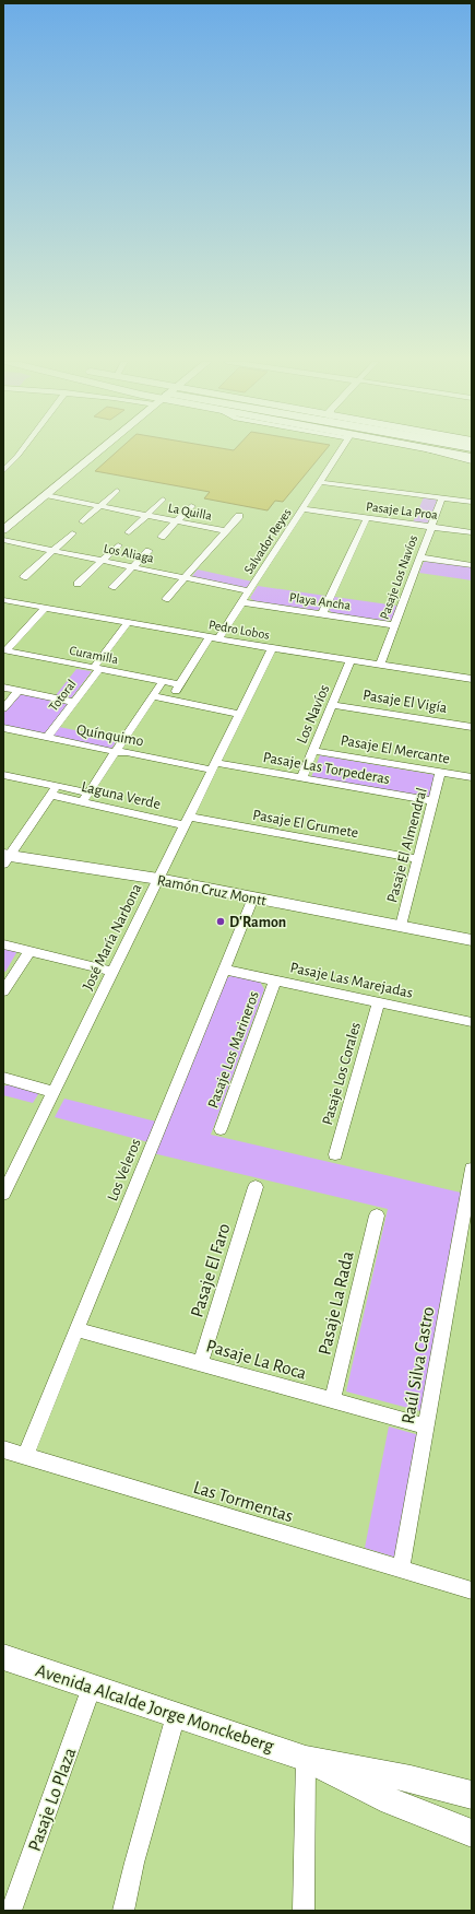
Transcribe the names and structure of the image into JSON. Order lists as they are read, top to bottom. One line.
{"streets":{"main road":["Ramón Cruz Montt","Avenida Alcalde Jorge Monckeberg"],"street":["Pasaje La Proa","La Quilla","Salvador Reyes","Los Aliaga","Pasaje Los Navíos","Playa Ancha","Pedro Lobos","Curamilla","Totoral","Pasaje El Vigía","Los Navíos","Quínquimo","Pasaje El Mercante","Pasaje Las Torpederas","Laguna Verde","Pasaje El Grumete","Pasaje El Almendral","José María Narbona","Pasaje Las Marejadas","Pasaje Los Marineros","Pasaje Los Corales","Los Veleros","Pasaje El Faro","Pasaje La Rada","Pasaje La Roca","Raúl Silva Castro","Las Tormentas","Pasaje Lo Plaza"]},"crossings":[["Pasaje La Proa","Salvador Reyes"],["Pasaje La Proa","Pasaje Los Navíos"],["Salvador Reyes","Los Aliaga"],["Salvador Reyes","Playa Ancha"],["Salvador Reyes","Pedro Lobos"],["Salvador Reyes","Curamilla"],["Pasaje Los Navíos","Playa Ancha"],["Pasaje Los Navíos","Pedro Lobos"],["Pedro Lobos","Totoral"],["Pedro Lobos","Los Navíos"],["Pedro Lobos","José María Narbona"],["Curamilla","Totoral"],["Totoral","Quínquimo"],["Pasaje El Vigía","Los Navíos"],["Los Navíos","Pasaje El Mercante"],["Los Navíos","Pasaje Las Torpederas"],["Quínquimo","Pasaje Las Torpederas"],["Quínquimo","José María Narbona"],["Pasaje El Mercante","Pasaje El Almendral"],["Pasaje Las Torpederas","Pasaje El Almendral"],["Pasaje Las Torpederas","José María Narbona"],["Laguna Verde","Pasaje El Grumete"],["Laguna Verde","José María Narbona"],["Pasaje El Grumete","Pasaje El Almendral"],["Pasaje El Grumete","José María Narbona"],["Pasaje El Almendral","Ramón Cruz Montt"],["Ramón Cruz Montt","José María Narbona"],["Ramón Cruz Montt","Los Veleros"],["Pasaje Las Marejadas","Pasaje Los Marineros"],["Pasaje Las Marejadas","Pasaje Los Corales"],["Pasaje Las Marejadas","Los Veleros"],["Los Veleros","Pasaje La Roca"],["Los Veleros","Las Tormentas"],["Pasaje El Faro","Pasaje La Roca"],["Pasaje La Rada","Pasaje La Roca"],["Pasaje La Roca","Raúl Silva Castro"],["Raúl Silva Castro","Las Tormentas"],["Avenida Alcalde Jorge Monckeberg","Pasaje Lo Plaza"]],"places":["D'Ramon"]}
